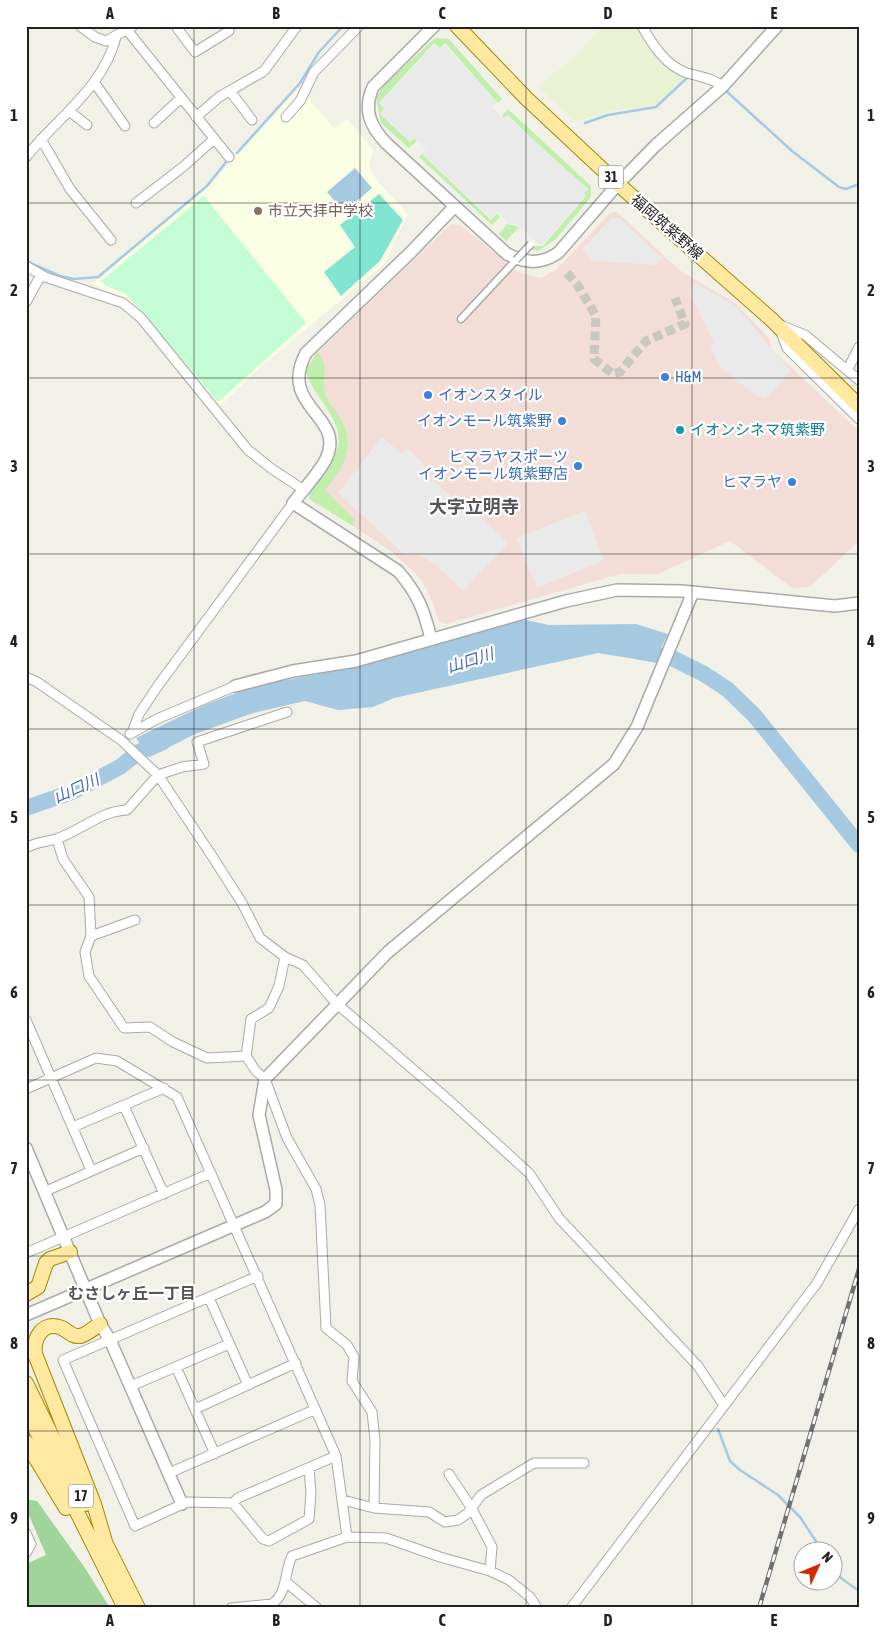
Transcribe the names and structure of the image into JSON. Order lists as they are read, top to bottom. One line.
{"streets":{"main road":["31","福岡筑紫野線","17"]},"districts":["大字立明寺","むさしヶ丘一丁目"],"water":["山口川"],"places":["市立天拝中学校","H&M","イオンスタイル","イオンモール筑紫野","イオンシネマ筑紫野","ヒマラヤスポーツ イオンモール筑紫野店","ヒマラヤ"],"north":"top right","grid":{"columns":["A","B","C","D","E"],"rows":["1","2","3","4","5","6","7","8","9"]}}
